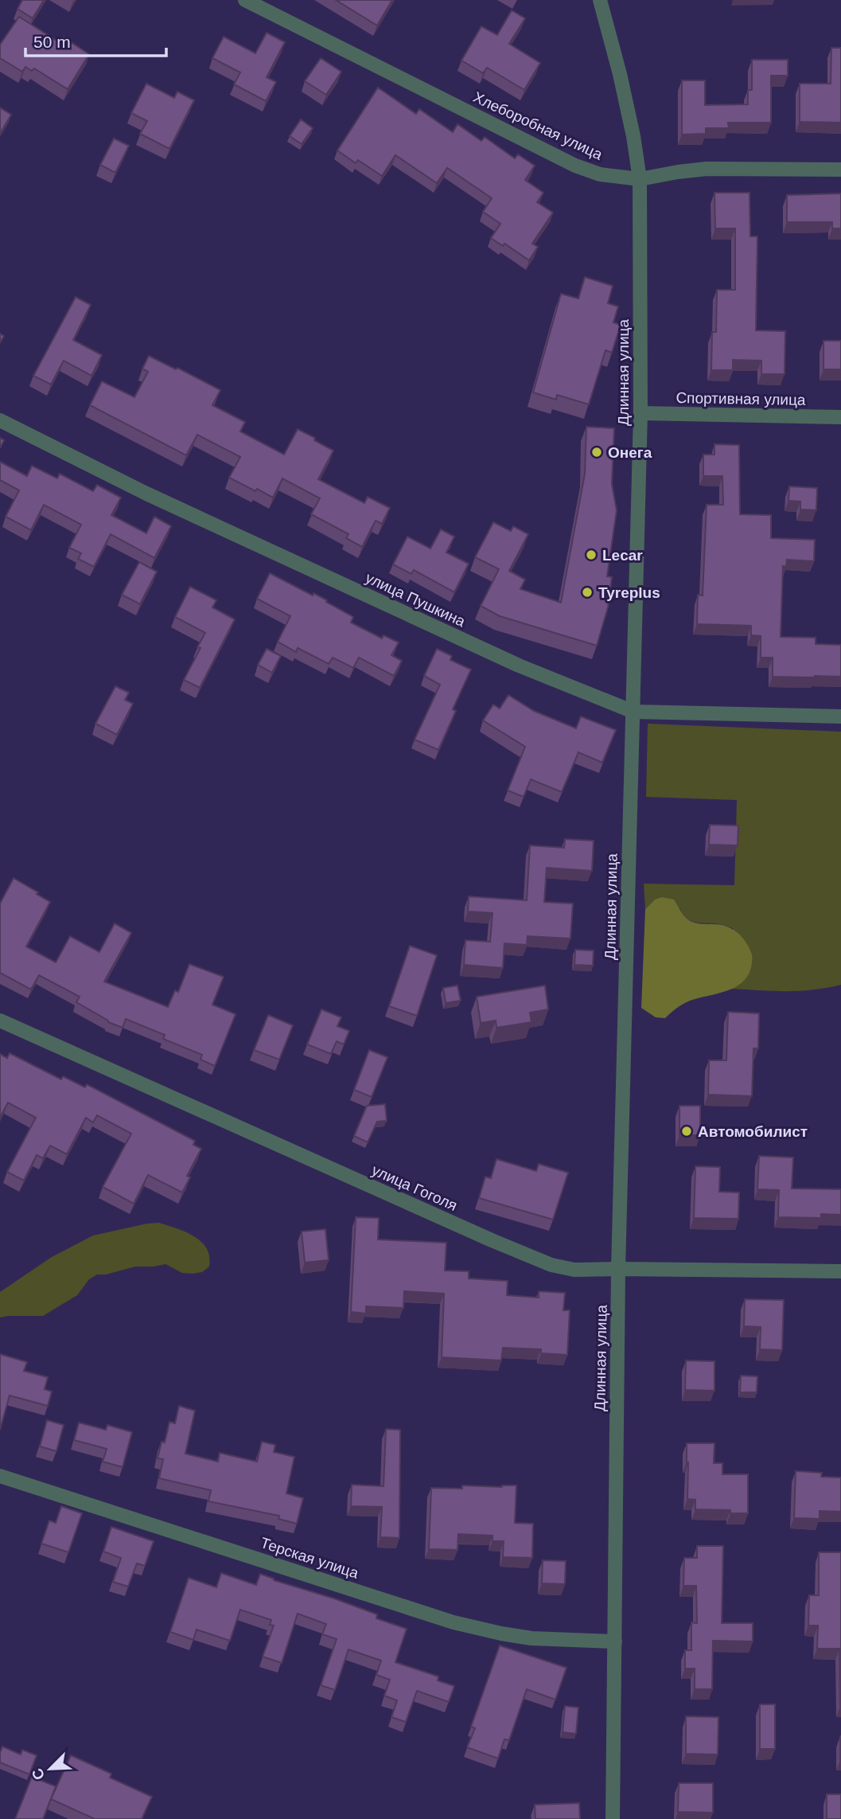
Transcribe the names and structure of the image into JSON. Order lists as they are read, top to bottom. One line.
{"streets":{"street":["Хлеборобная улица","Длинная улица","Спортивная улица","улица Пушкина","улица Гоголя","Терская улица"]},"crossings":[["Хлеборобная улица","Длинная улица"],["Длинная улица","Спортивная улица"],["Длинная улица","улица Пушкина"],["Длинная улица","улица Гоголя"],["Длинная улица","Терская улица"]],"places":["Онега","Lecar","Tyreplus","Автомобилист"],"scale_bar":"50 m","north":"bottom left"}
